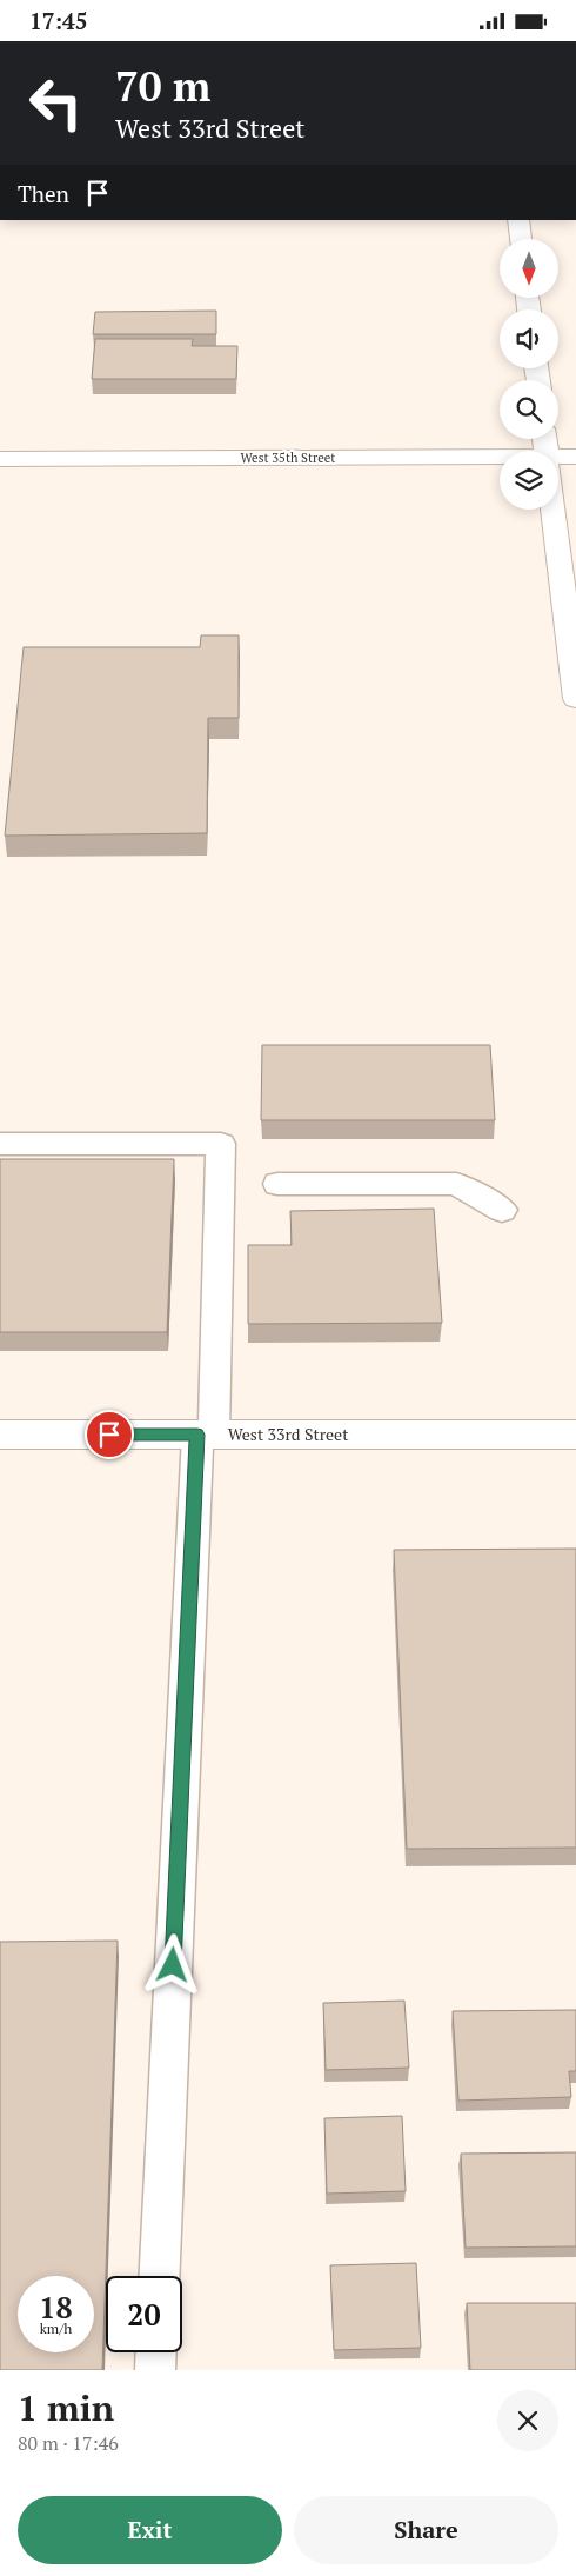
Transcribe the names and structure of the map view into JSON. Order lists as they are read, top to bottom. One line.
{"streets":{"street":["West 35th Street","West 33rd Street"]},"north":"bottom","page":{"status":"17:45","turn":["70 m","West 33rd Street"],"then":"Then","speed":"18 km/h","limit":"20","heading":["1 min","80 m · 17:46"],"buttons":["Exit","Share"]}}
